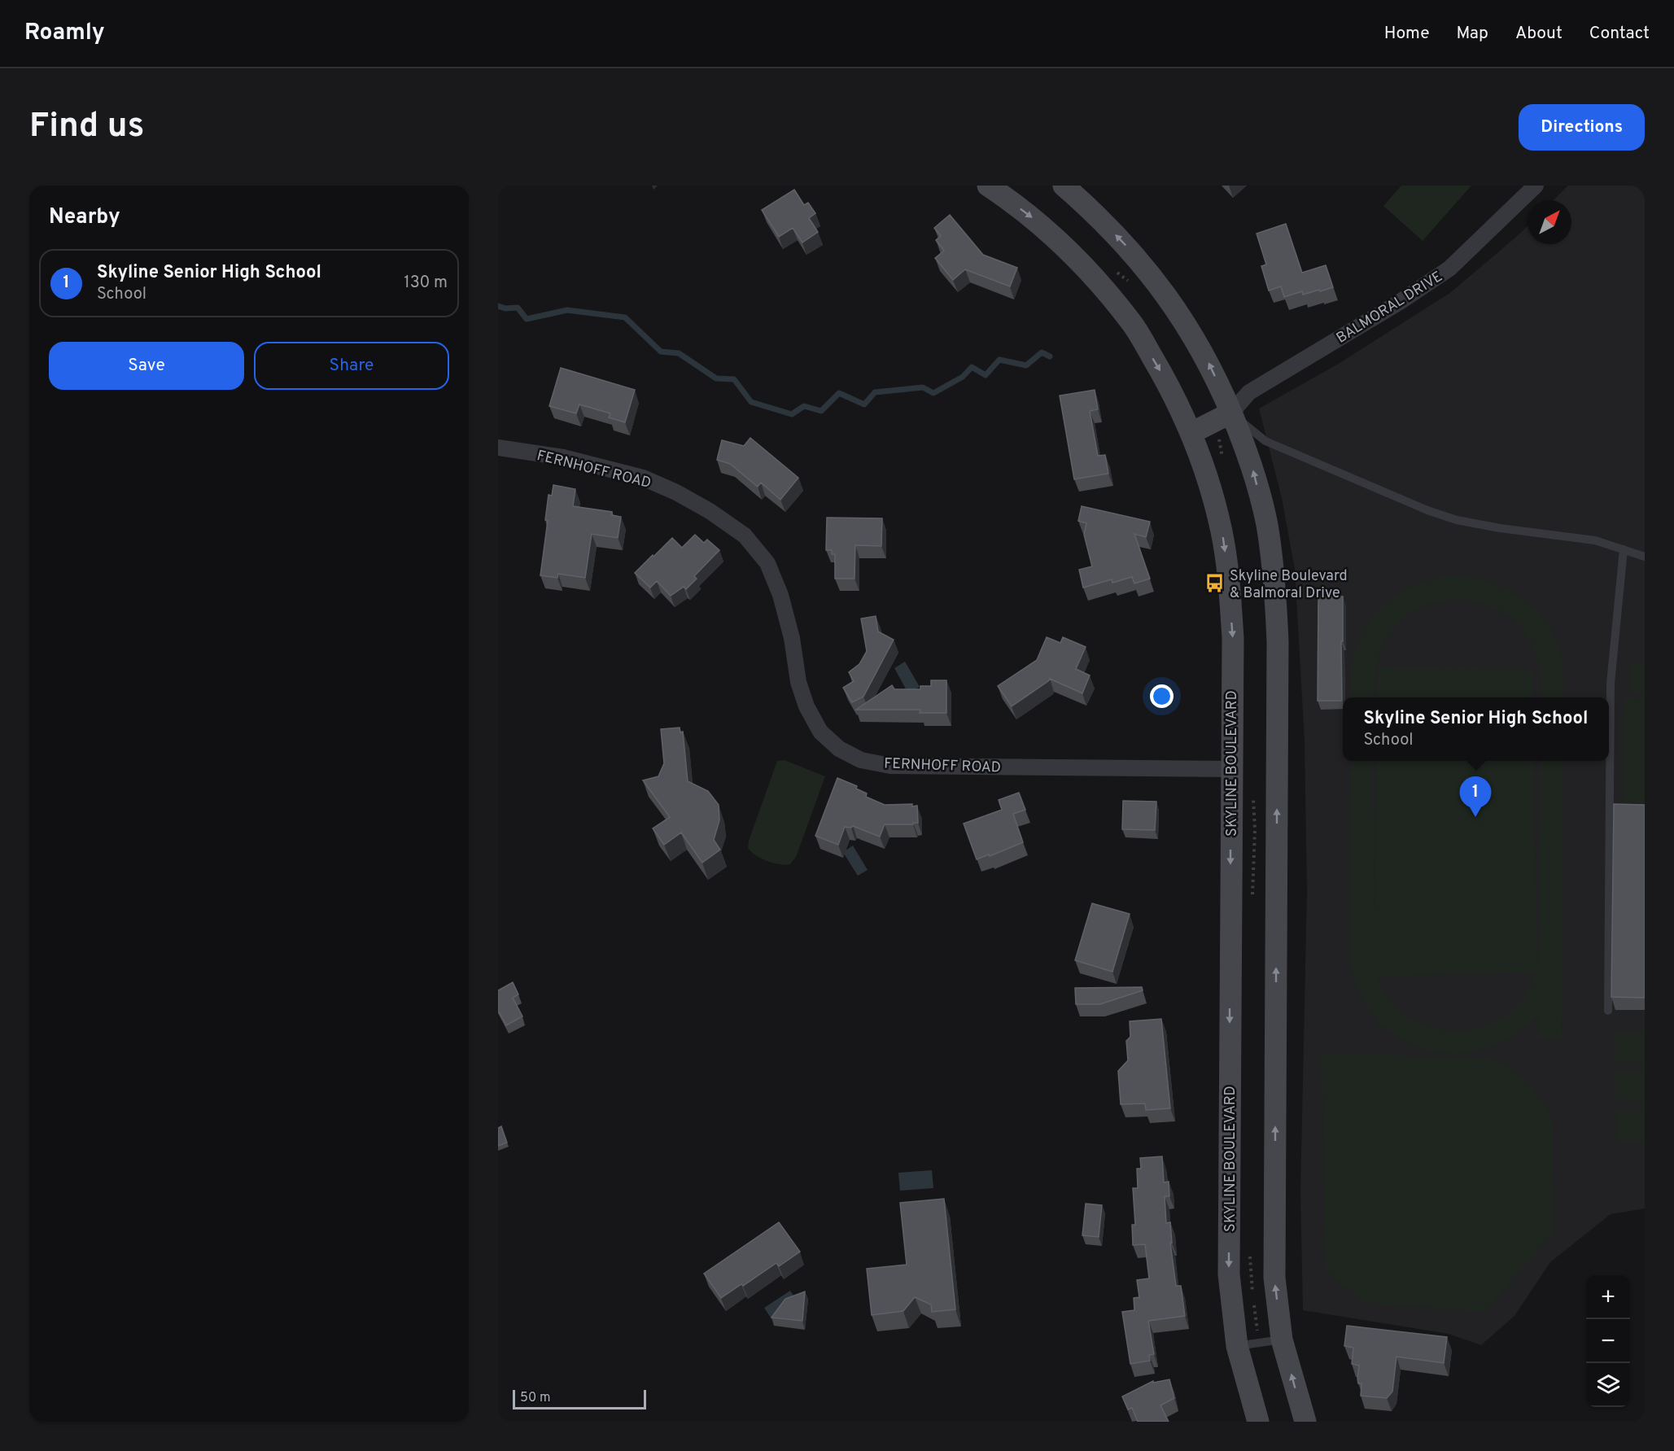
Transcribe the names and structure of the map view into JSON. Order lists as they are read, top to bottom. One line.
{"streets":{"main road":["SKYLINE BOULEVARD"],"street":["BALMORAL DRIVE","FERNHOFF ROAD"]},"crossings":[["FERNHOFF ROAD","SKYLINE BOULEVARD"]],"places":{"bus stop":["Skyline Boulevard & Balmoral Drive"]},"scale_bar":"50 m","north":"top right","page":{"header":"Roamly","nav":["Home","Map","About","Contact"],"buttons":["Directions",["Save","Share"]],"title":"Find us","heading":"Nearby","list":[{"mark":"1","name":"Skyline Senior High School","note":"School","value":"130 m"}],"popup":["Skyline Senior High School","School"],"pins":"1","map_buttons":["+","−"],"scale":"50 m"}}
